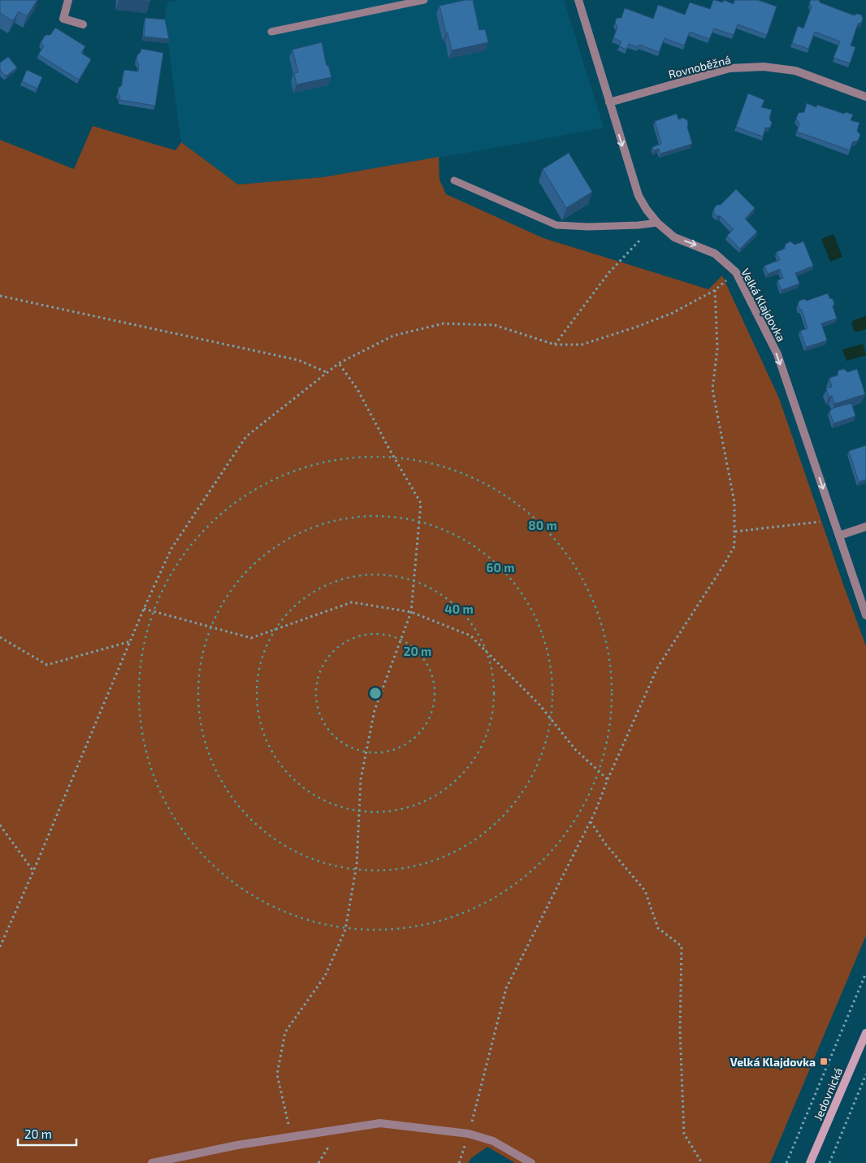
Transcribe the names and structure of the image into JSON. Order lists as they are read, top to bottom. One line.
{"streets":{"main road":["Jedovnická"],"street":["Rovnoběžná","Velká Klajdovka"]},"crossings":[["Rovnoběžná","Velká Klajdovka"]],"one_way":["Velká Klajdovka"],"places":{"transit":["Velká Klajdovka"]},"scale_bar":"20 m","rings":["80 m","60 m","40 m","20 m"]}
